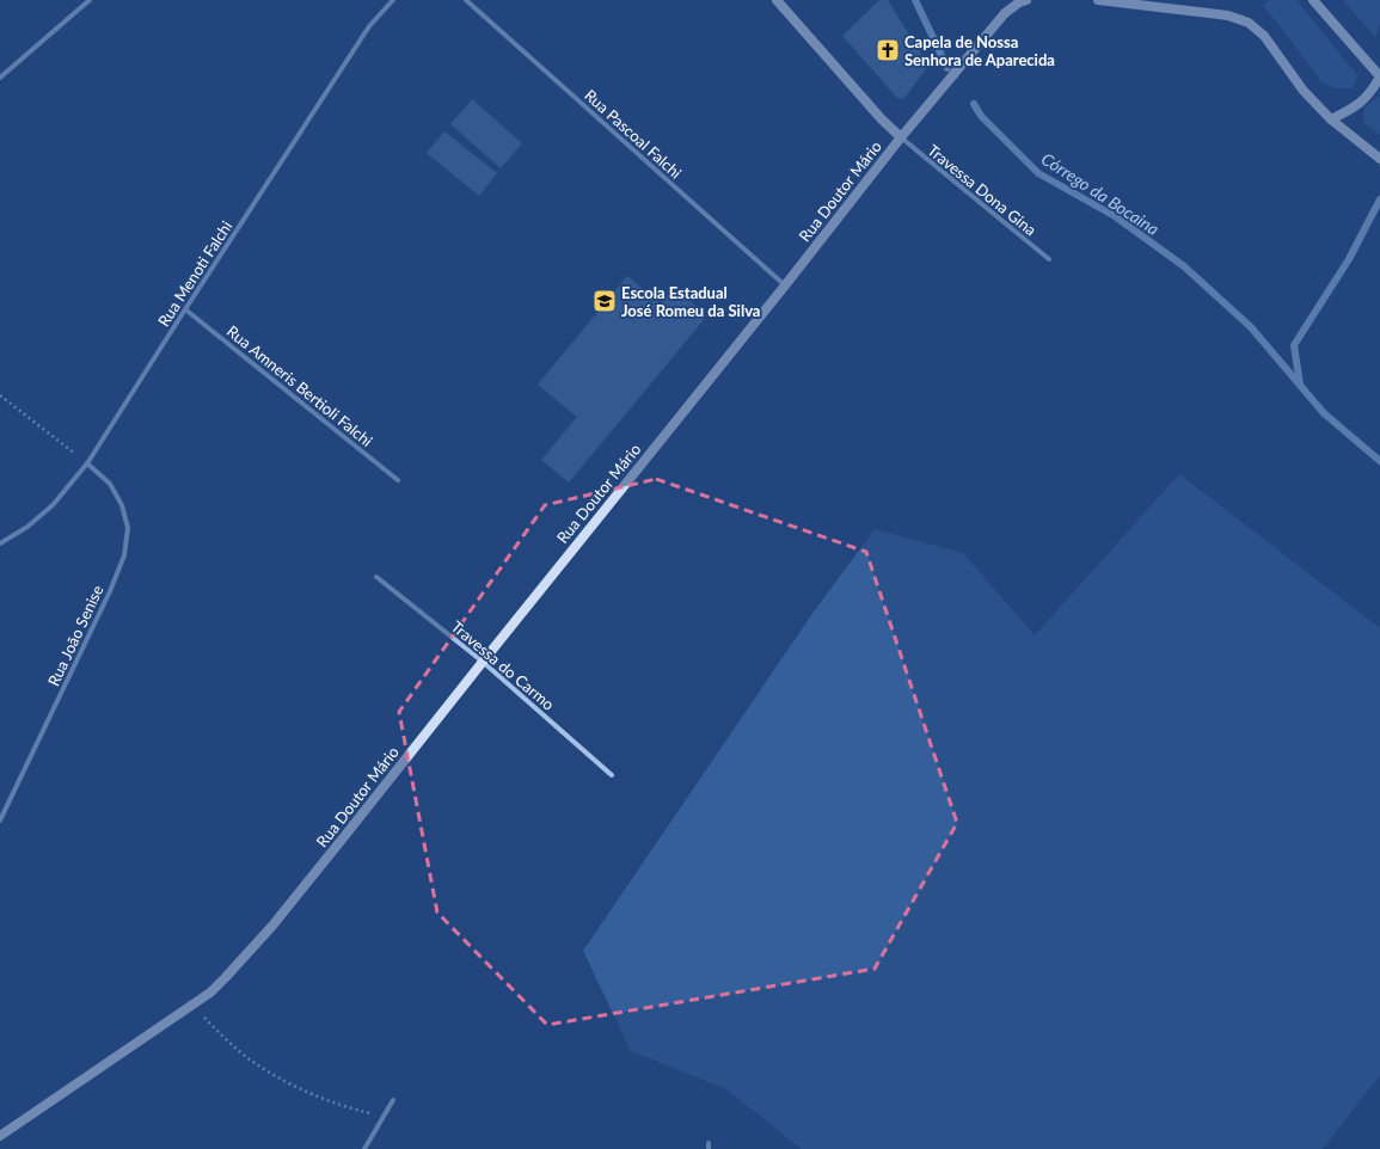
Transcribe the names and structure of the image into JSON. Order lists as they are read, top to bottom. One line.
{"streets":{"street":["Rua Pascoal Falchi","Travessa Dona Gina","Rua Doutor Mário","Rua Menoti Falchi","Rua Amneris Bertioli Falchi","Rua João Senise","Travessa do Carmo"]},"crossings":[["Rua Pascoal Falchi","Rua Doutor Mário"],["Travessa Dona Gina","Rua Doutor Mário"],["Rua Doutor Mário","Travessa do Carmo"],["Rua Menoti Falchi","Rua Amneris Bertioli Falchi"],["Rua Menoti Falchi","Rua João Senise"]],"water":["Córrego da Bocaina"],"places":{"church":["Capela de Nossa Senhora de Aparecida"],"school or university":["Escola Estadual José Romeu da Silva"]}}
